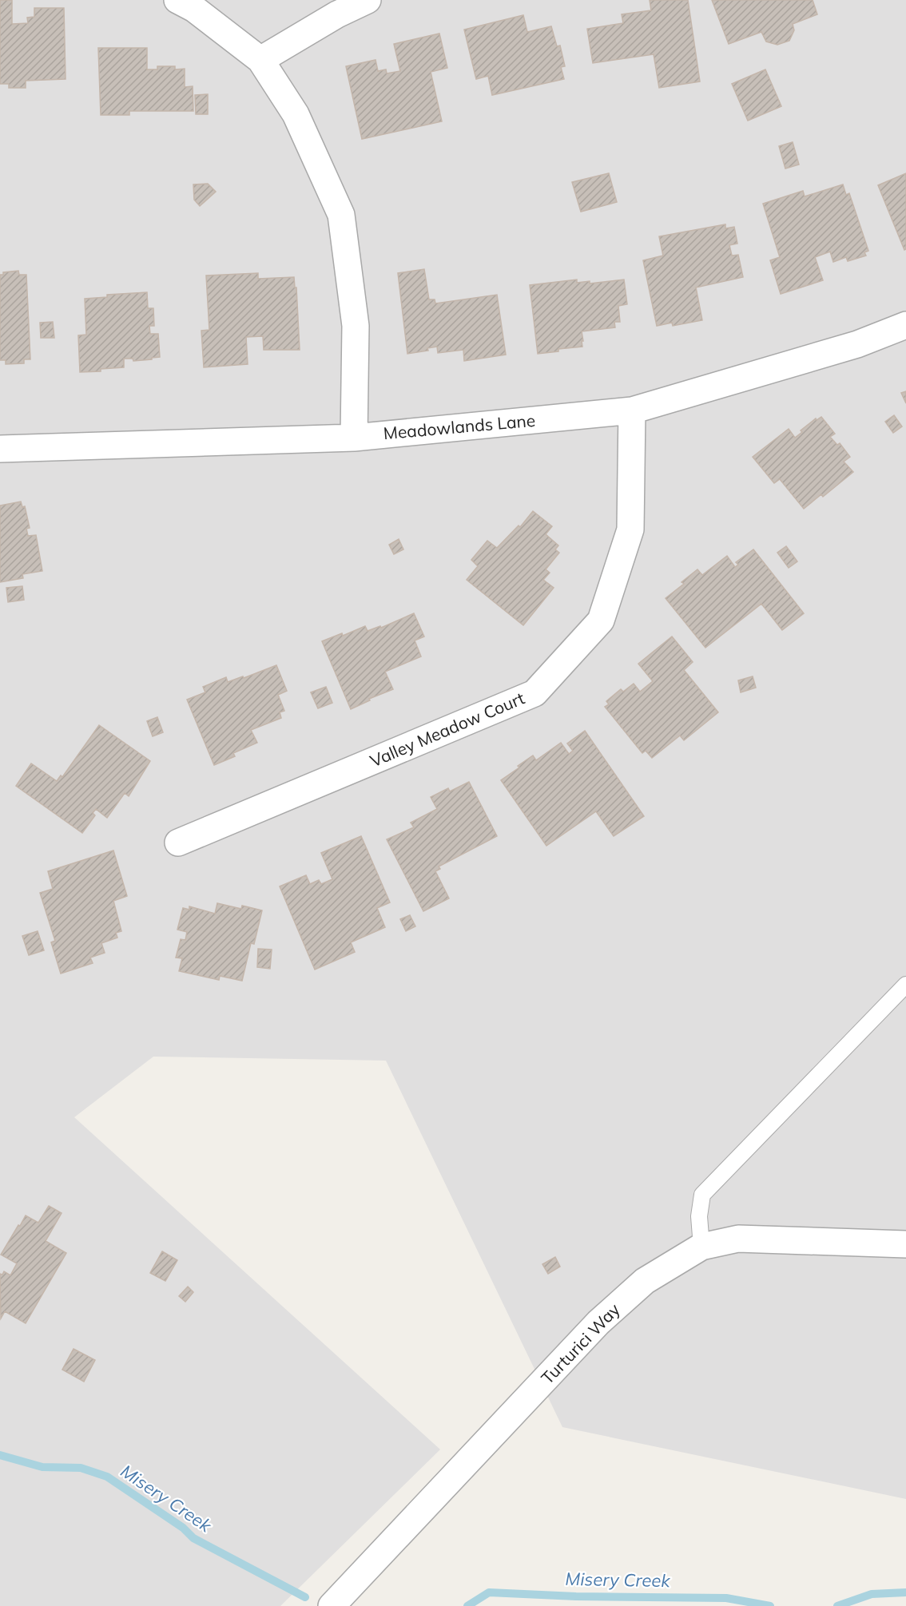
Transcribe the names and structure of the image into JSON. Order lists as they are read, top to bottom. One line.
{"streets":{"street":["Meadowlands Lane","Valley Meadow Court","Turturici Way"]},"crossings":[["Meadowlands Lane","Valley Meadow Court"]],"water":["Misery Creek"]}
